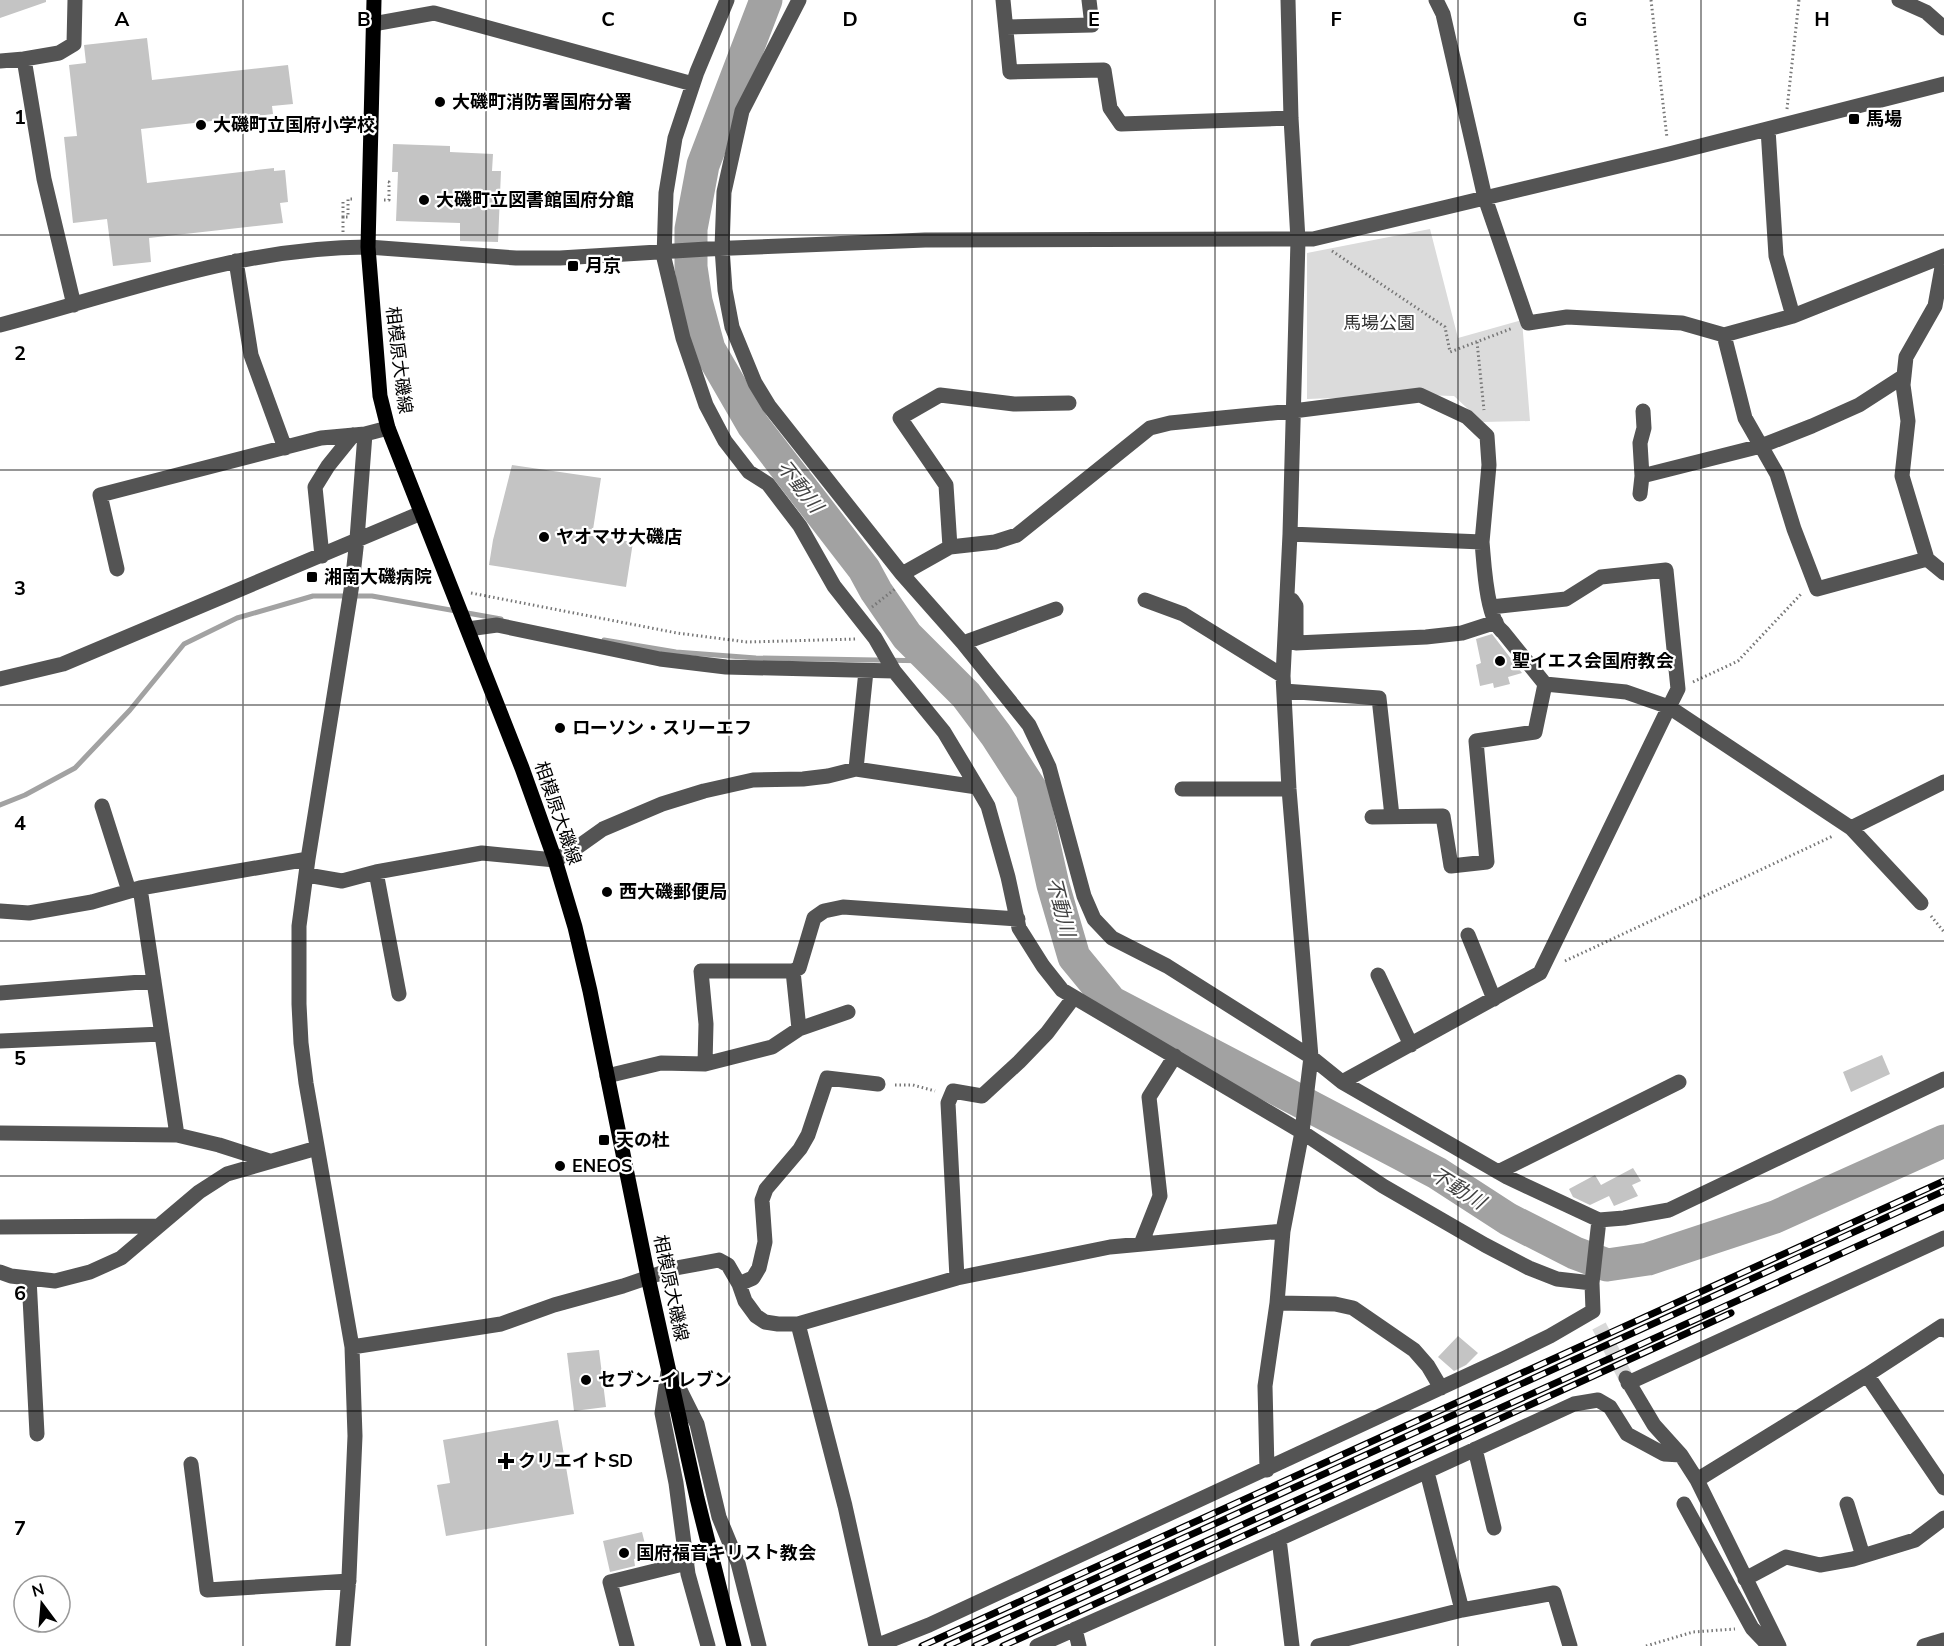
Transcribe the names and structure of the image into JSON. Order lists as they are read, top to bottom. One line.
{"streets":{"main road":["相模原大磯線"]},"water":["不動川"],"parks":["馬場公園"],"places":{"other":["大磯町消防署国府分署","大磯町立国府小学校","大磯町立図書館国府分館","ヤオマサ大磯店","聖イエス会国府教会","ローソン・スリーエフ","西大磯郵便局","ENEOS","セブン-イレブン","国府福音キリスト教会"],"transit":["馬場","月京","湘南大磯病院","天の杜"],"health":["クリエイトSD"]},"north":"top","grid":{"columns":["A","B","C","D","E","F","G","H"],"rows":["1","2","3","4","5","6","7"]}}
